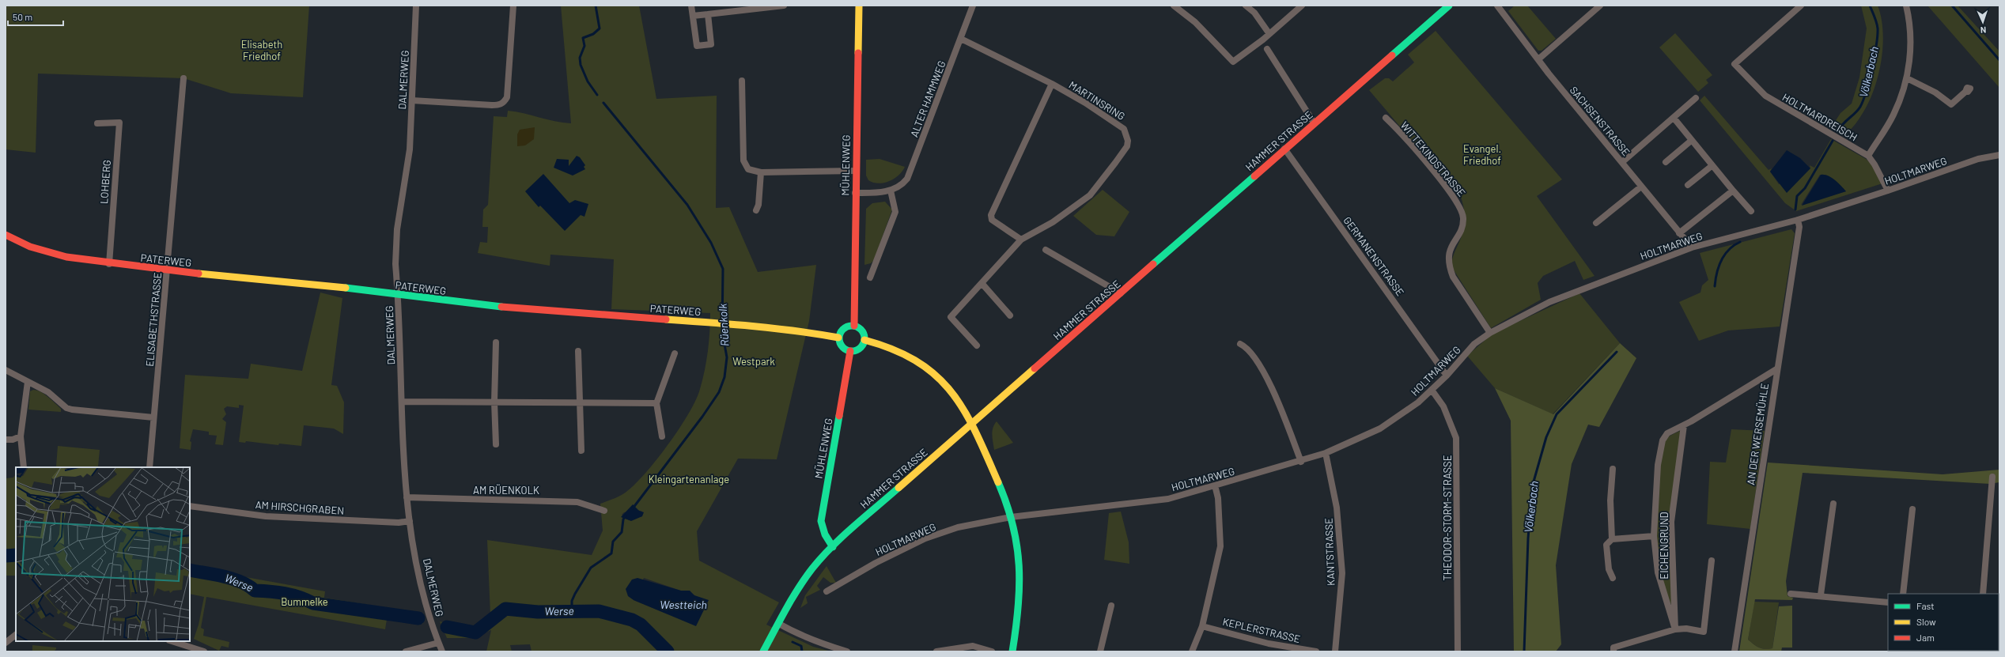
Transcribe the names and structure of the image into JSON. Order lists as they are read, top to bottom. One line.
{"streets":{"main road":["HAMMER STRASSE","MÜHLENWEG","PATERWEG"],"street":["DALMERWEG","ALTER HAMMWEG","MARTINSRING","HOLTMARDREISCH","SACHSENSTRASSE","WITTEKINDSTRASSE","HOLTMARWEG","LOHBERG","GERMANENSTRASSE","ELISABETHSTRASSE","AN DER WERSEMÜHLE","AM RÜENKOLK","AM HIRSCHGRABEN","THEODOR-STORM-STRASSE","EICHENGRUND","KANTSTRASSE","KEPLERSTRASSE"]},"crossings":[["DALMERWEG","PATERWEG"],["DALMERWEG","AM RÜENKOLK"],["DALMERWEG","AM HIRSCHGRABEN"],["ALTER HAMMWEG","MARTINSRING"],["ALTER HAMMWEG","MÜHLENWEG"],["HOLTMARDREISCH","HOLTMARWEG"],["SACHSENSTRASSE","HOLTMARWEG"],["HAMMER STRASSE","MÜHLENWEG"],["HAMMER STRASSE","GERMANENSTRASSE"],["WITTEKINDSTRASSE","HOLTMARWEG"],["MÜHLENWEG","PATERWEG"],["HOLTMARWEG","GERMANENSTRASSE"],["HOLTMARWEG","AN DER WERSEMÜHLE"],["HOLTMARWEG","THEODOR-STORM-STRASSE"],["HOLTMARWEG","KANTSTRASSE"],["LOHBERG","PATERWEG"],["PATERWEG","ELISABETHSTRASSE"],["AN DER WERSEMÜHLE","EICHENGRUND"]],"water":["Völkerbach","Rüenkolk","Werse","Westteich"],"parks":["Elisabeth Friedhof","Evangel. Friedhof","Westpark","Kleingartenanlage","Bummelke"],"legend":["Fast","Slow","Jam"],"scale_bar":"50 m","north":"bottom"}
